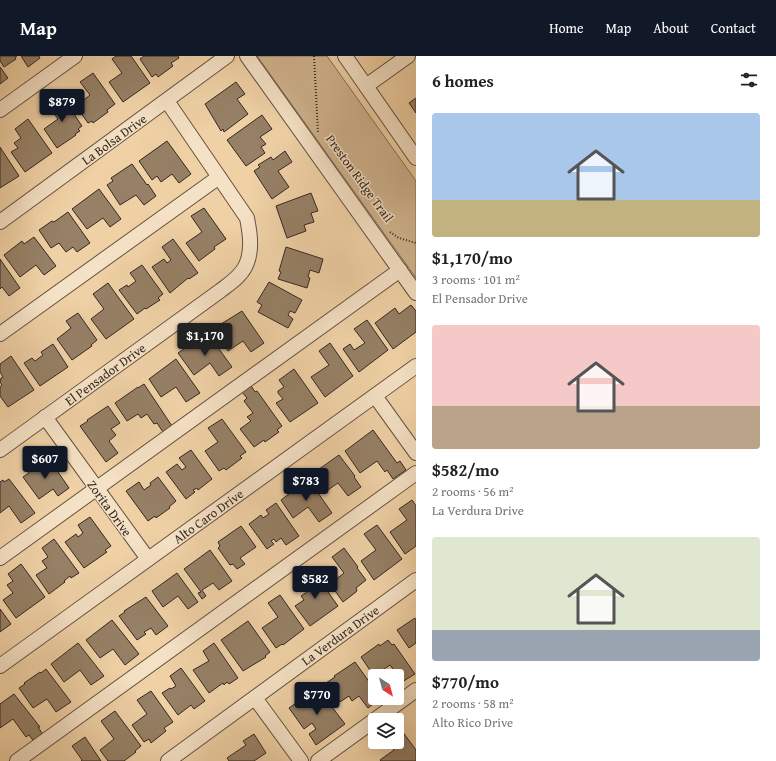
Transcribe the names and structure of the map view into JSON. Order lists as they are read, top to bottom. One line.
{"streets":{"street":["La Bolsa Drive","El Pensador Drive","Zorita Drive","Alto Caro Drive","La Verdura Drive"],"path":["Preston Ridge Trail"]},"crossings":[["La Bolsa Drive","El Pensador Drive"],["El Pensador Drive","Zorita Drive"],["Zorita Drive","Alto Caro Drive"]],"north":"bottom right","page":{"header":"Map","nav":["Home","Map","About","Contact"],"heading":"6 homes","price":["$879","$1,170","$607","$783","$582","$770"],"list":[{"name":"$1,170/mo","note":"3 rooms · 101 m² · El Pensador Drive"},{"name":"$582/mo","note":"2 rooms · 56 m² · La Verdura Drive"},{"name":"$770/mo","note":"2 rooms · 58 m² · Alto Rico Drive"}]}}
